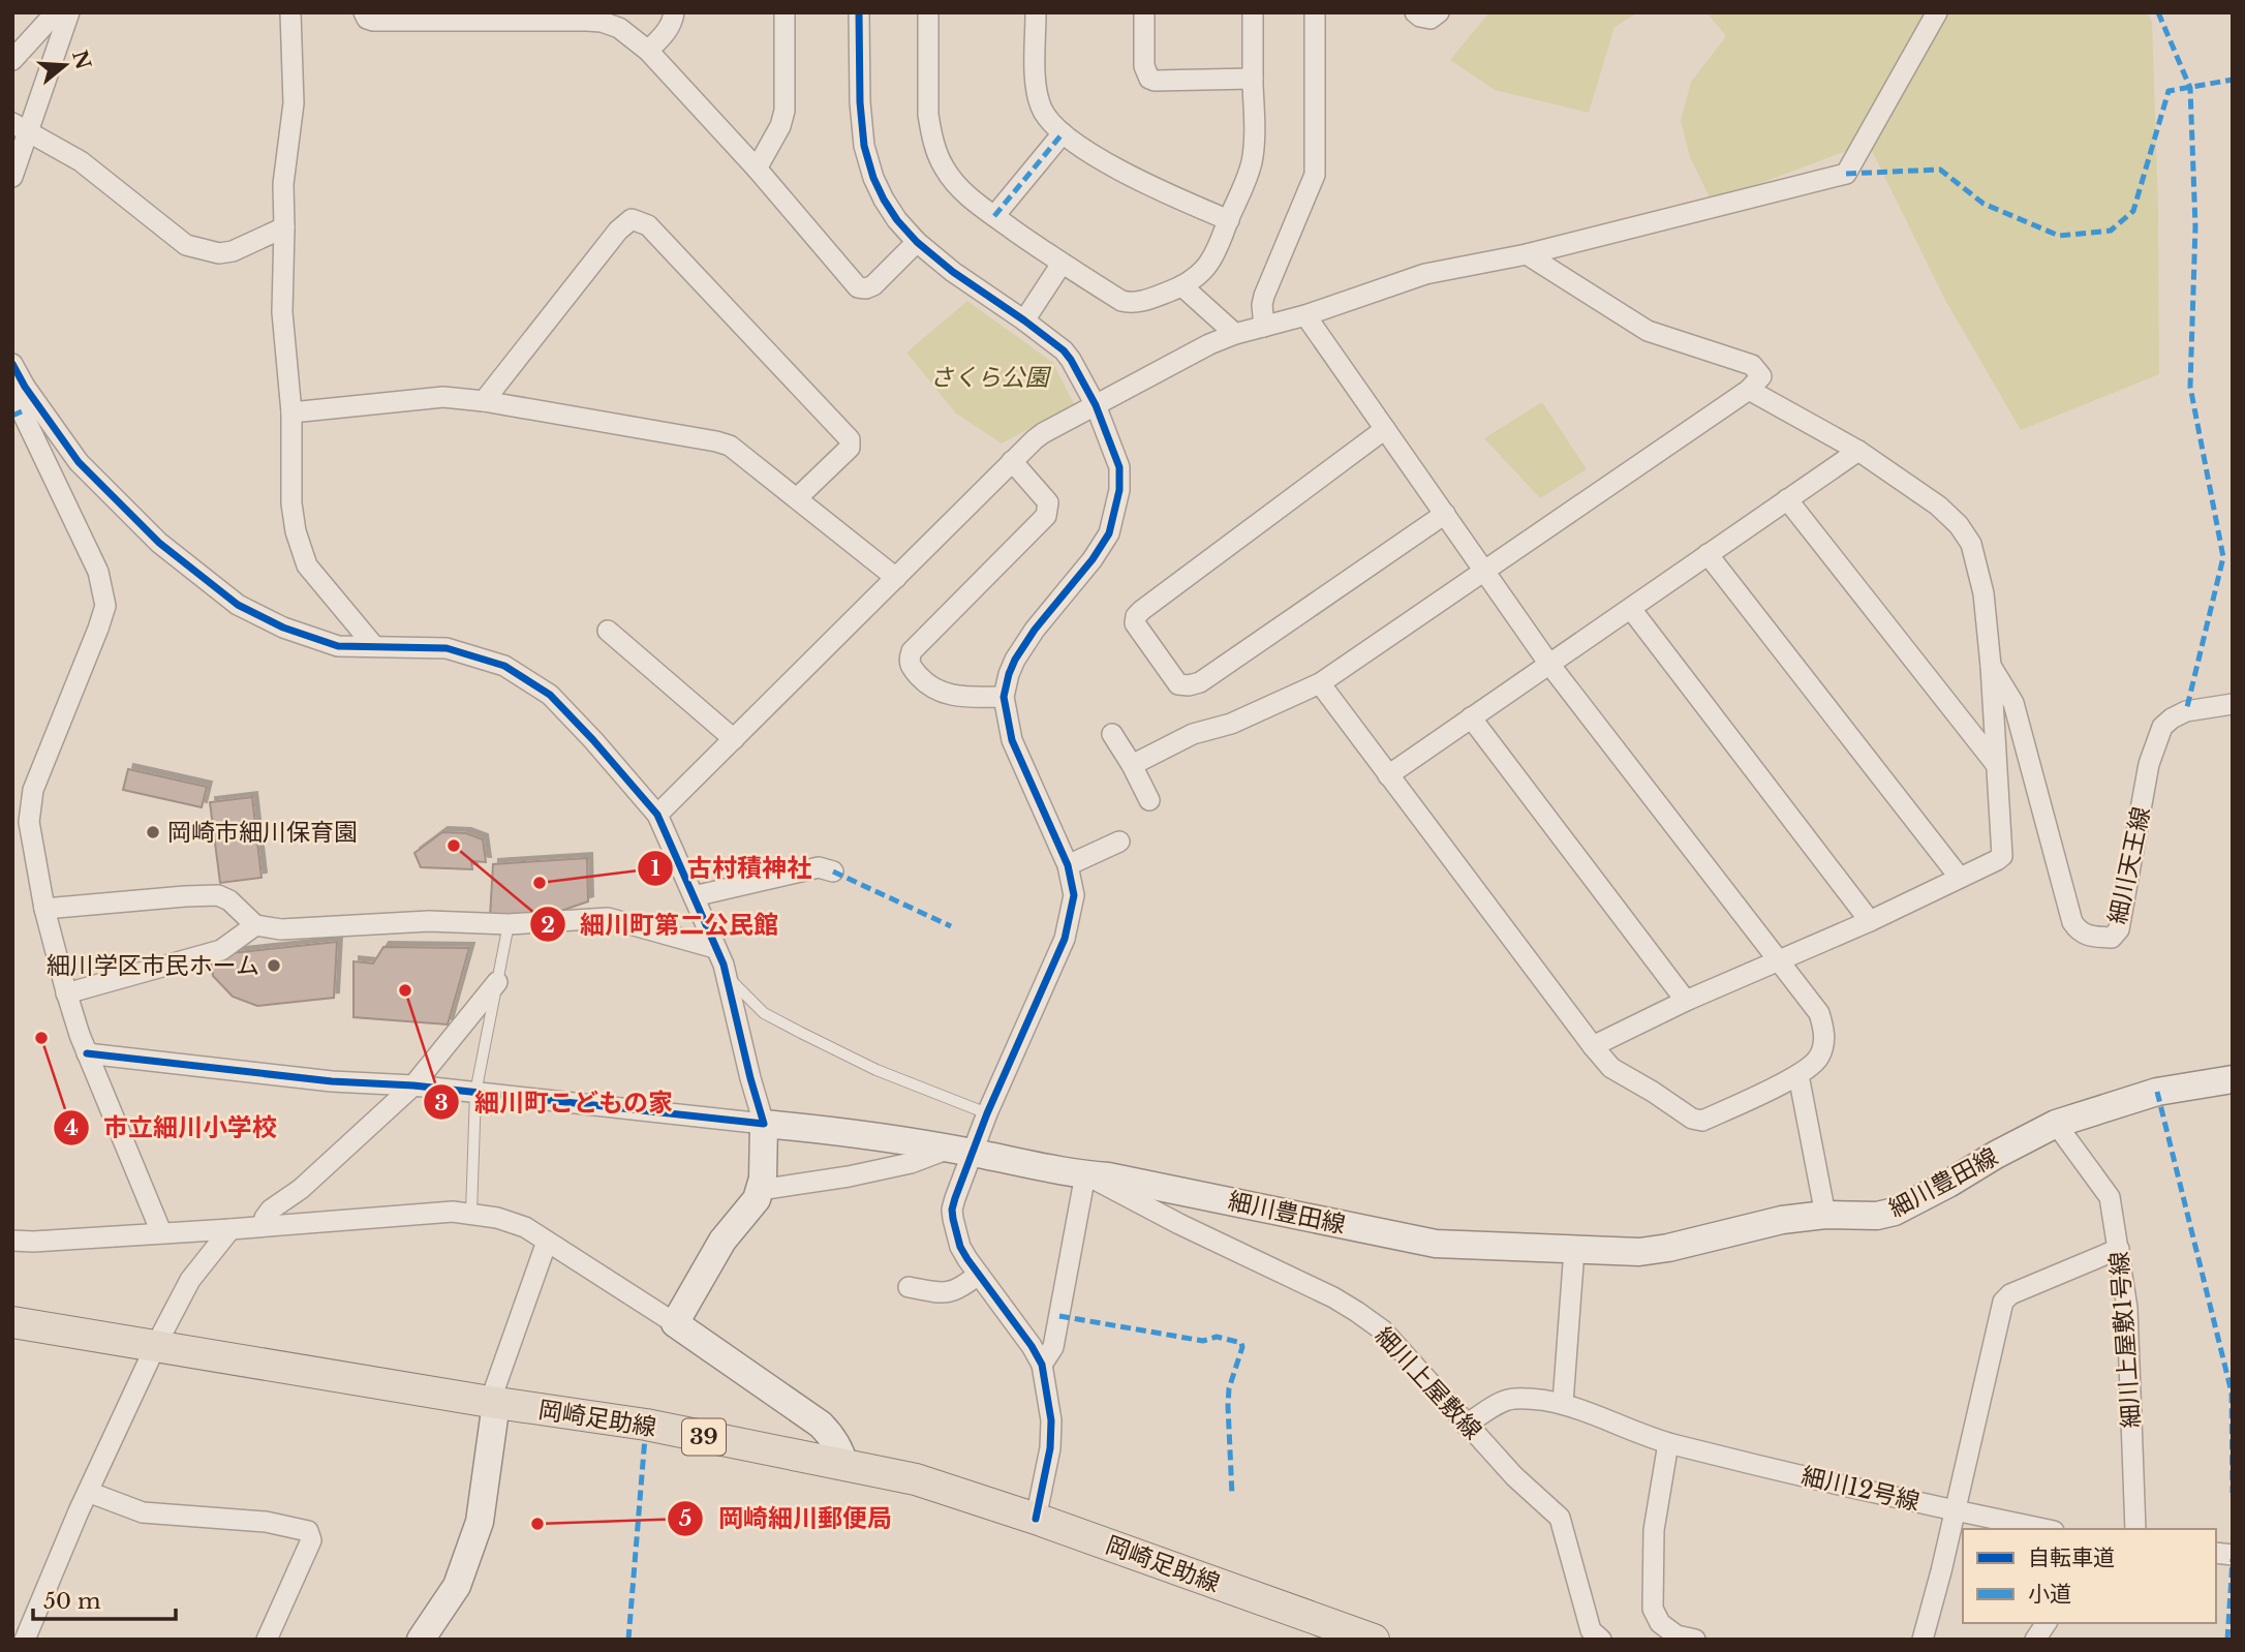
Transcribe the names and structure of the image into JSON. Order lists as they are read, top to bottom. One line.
{"streets":{"main road":["細川豊田線","岡崎足助線","39"],"street":["細川天王線","細川上屋敷1号線","細川上屋敷線","細川12号線"]},"crossings":[["細川豊田線","細川上屋敷1号線"],["細川豊田線","細川上屋敷線"],["細川上屋敷線","細川12号線"]],"parks":["さくら公園"],"places":["岡崎市細川保育園","細川町第二公民館","古村積神社","細川学区市民ホーム","細川町こどもの家","市立細川小学校","岡崎細川郵便局"],"legend":["自転車道","小道"],"scale_bar":"50 m","north":"right"}
